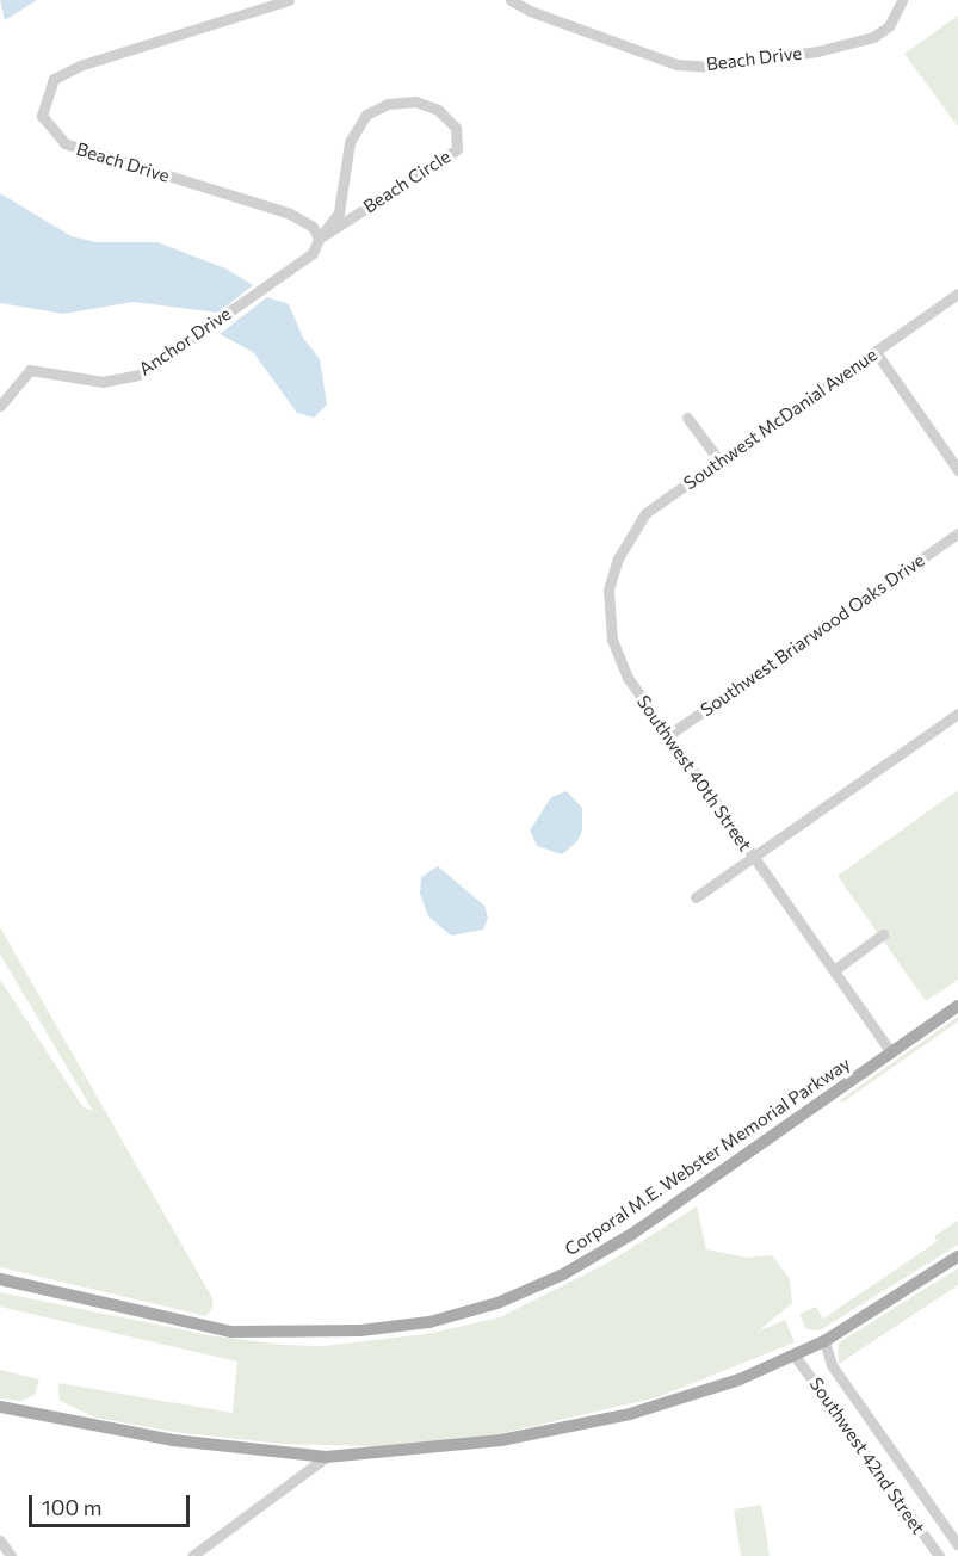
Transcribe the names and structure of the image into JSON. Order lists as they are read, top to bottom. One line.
{"streets":{"main road":["Corporal M.E. Webster Memorial Parkway"],"street":["Beach Drive","Beach Circle","Anchor Drive","Southwest McDanial Avenue","Southwest Briarwood Oaks Drive","Southwest 40th Street","Southwest 42nd Street"]},"crossings":[["Beach Drive","Beach Circle"],["Beach Drive","Anchor Drive"],["Beach Circle","Anchor Drive"],["Southwest McDanial Avenue","Southwest 40th Street"],["Southwest Briarwood Oaks Drive","Southwest 40th Street"],["Southwest 40th Street","Corporal M.E. Webster Memorial Parkway"]],"scale_bar":"100 m"}
